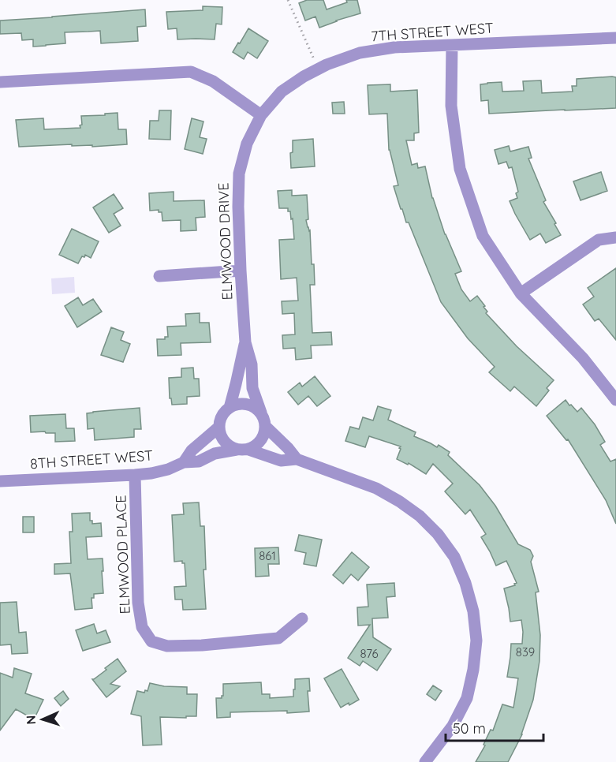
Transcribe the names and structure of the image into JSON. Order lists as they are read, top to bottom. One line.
{"streets":{"street":["7TH STREET WEST","ELMWOOD DRIVE","8TH STREET WEST","ELMWOOD PLACE"]},"crossings":[["7TH STREET WEST","ELMWOOD DRIVE"],["ELMWOOD DRIVE","8TH STREET WEST"],["8TH STREET WEST","ELMWOOD PLACE"]],"house_numbers":["861","839","876"],"scale_bar":"50 m","north":"left"}
